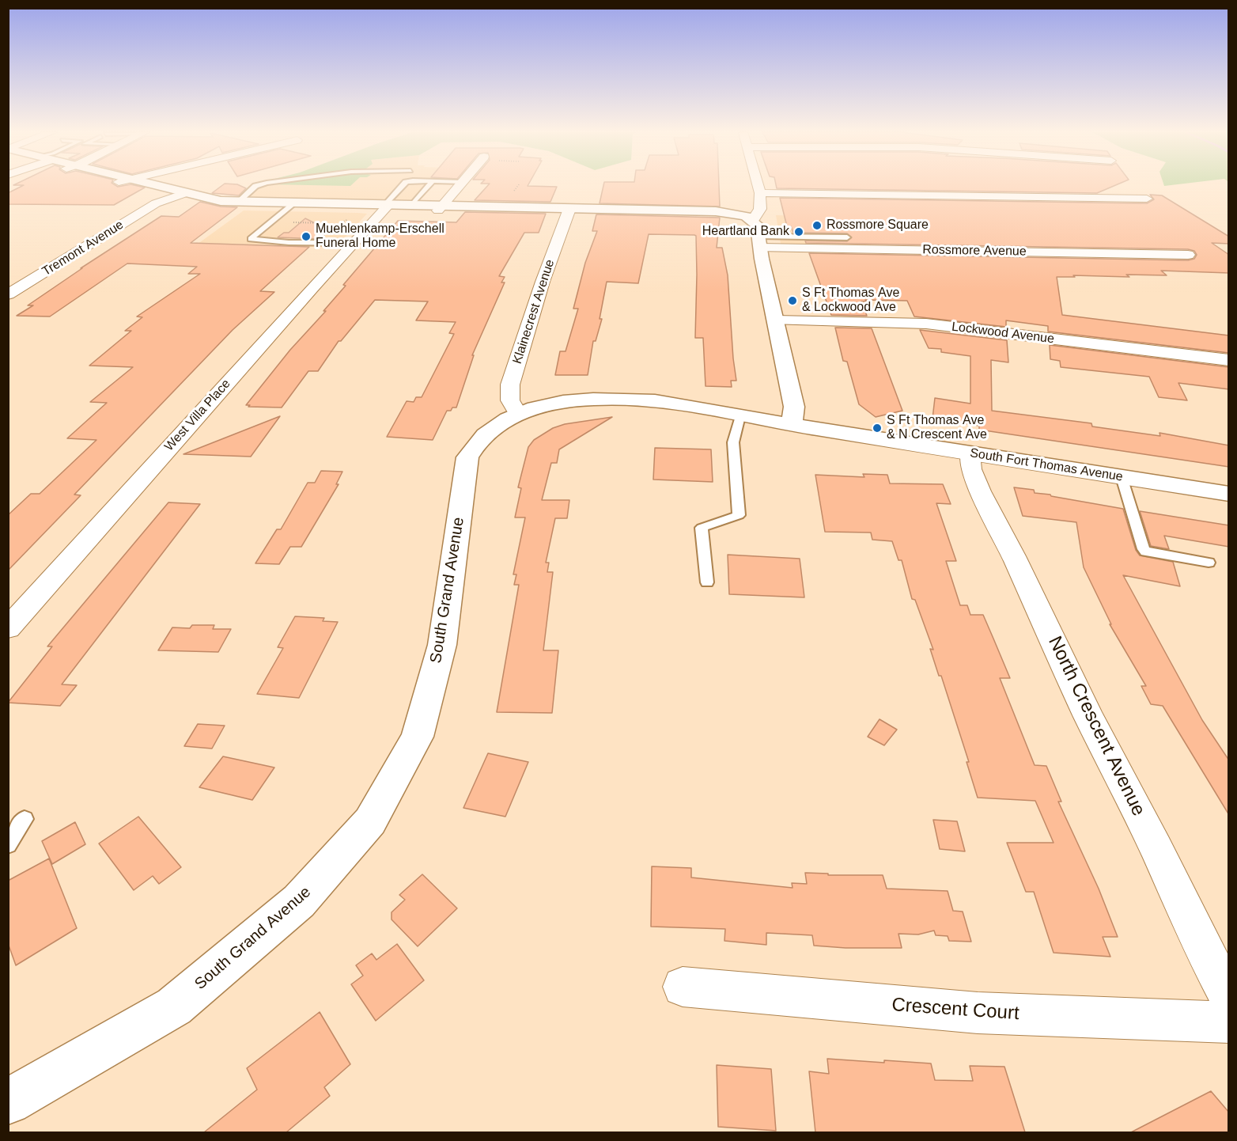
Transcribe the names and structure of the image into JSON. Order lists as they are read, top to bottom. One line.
{"streets":{"main road":["South Fort Thomas Avenue","South Grand Avenue"],"street":["Tremont Avenue","Rossmore Avenue","Klainecrest Avenue","Lockwood Avenue","West Villa Place","North Crescent Avenue","Crescent Court"]},"crossings":[["Klainecrest Avenue","South Grand Avenue"],["South Fort Thomas Avenue","South Grand Avenue"],["South Fort Thomas Avenue","North Crescent Avenue"]],"places":["Rossmore Square","Heartland Bank","Muehlenkamp-Erschell Funeral Home","S Ft Thomas Ave & Lockwood Ave","S Ft Thomas Ave & N Crescent Ave"]}
